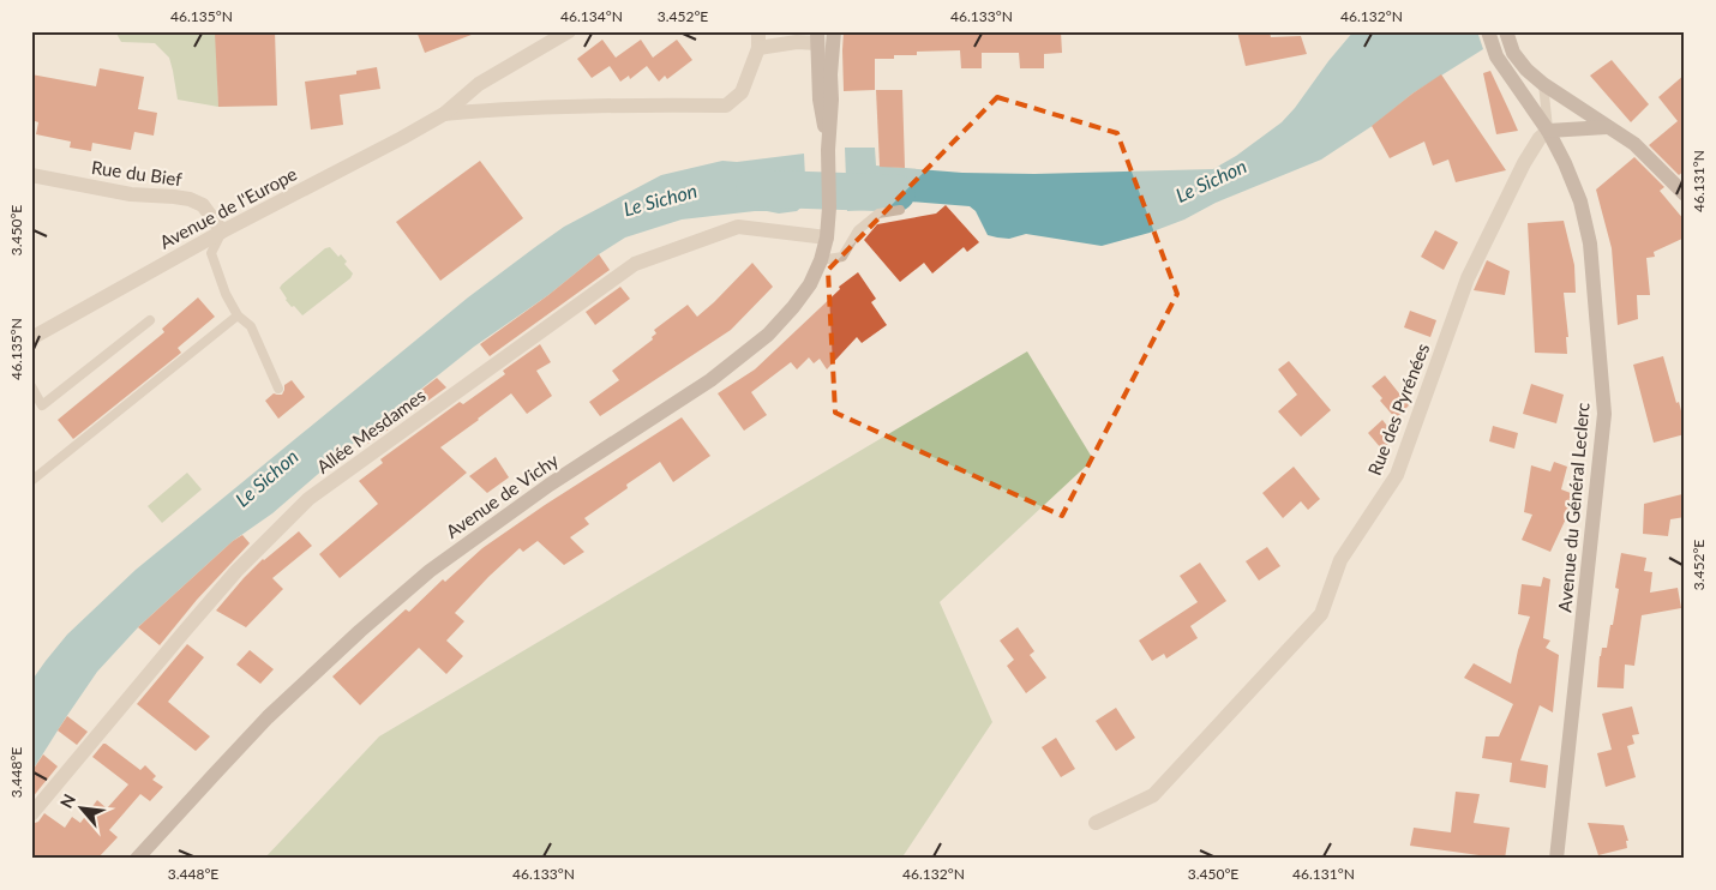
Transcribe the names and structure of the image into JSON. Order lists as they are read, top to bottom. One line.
{"streets":{"main road":["Avenue de Vichy","Avenue du Général Leclerc"],"street":["Rue du Bief","Avenue de l'Europe","Rue des Pyrénées","Allée Mesdames"]},"crossings":[["Rue du Bief","Avenue de l'Europe"],["Rue des Pyrénées","Avenue du Général Leclerc"],["Allée Mesdames","Avenue de Vichy"]],"water":["Le Sichon"],"north":"top left","coordinates":["46.135°N","46.134°N","3.452°E","46.133°N","46.132°N","46.131°N","3.450°E","3.448°E"]}
